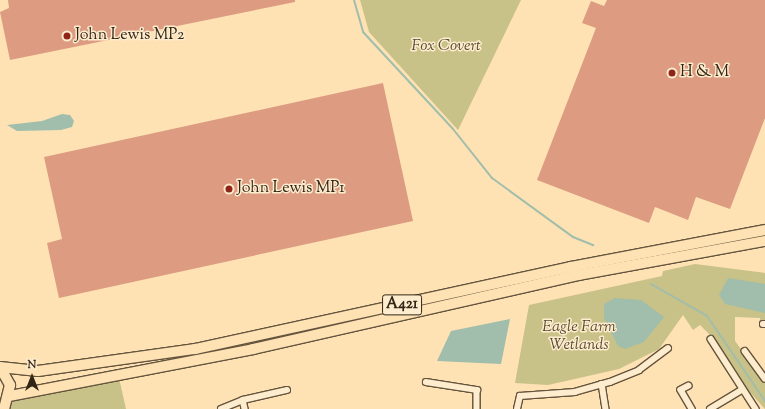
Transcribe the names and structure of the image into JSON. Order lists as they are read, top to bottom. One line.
{"streets":{"highway":["A421"]},"parks":["Fox Covert","Eagle Farm Wetlands"],"places":["John Lewis MP2","H & M","John Lewis MP1"],"north":"top"}
